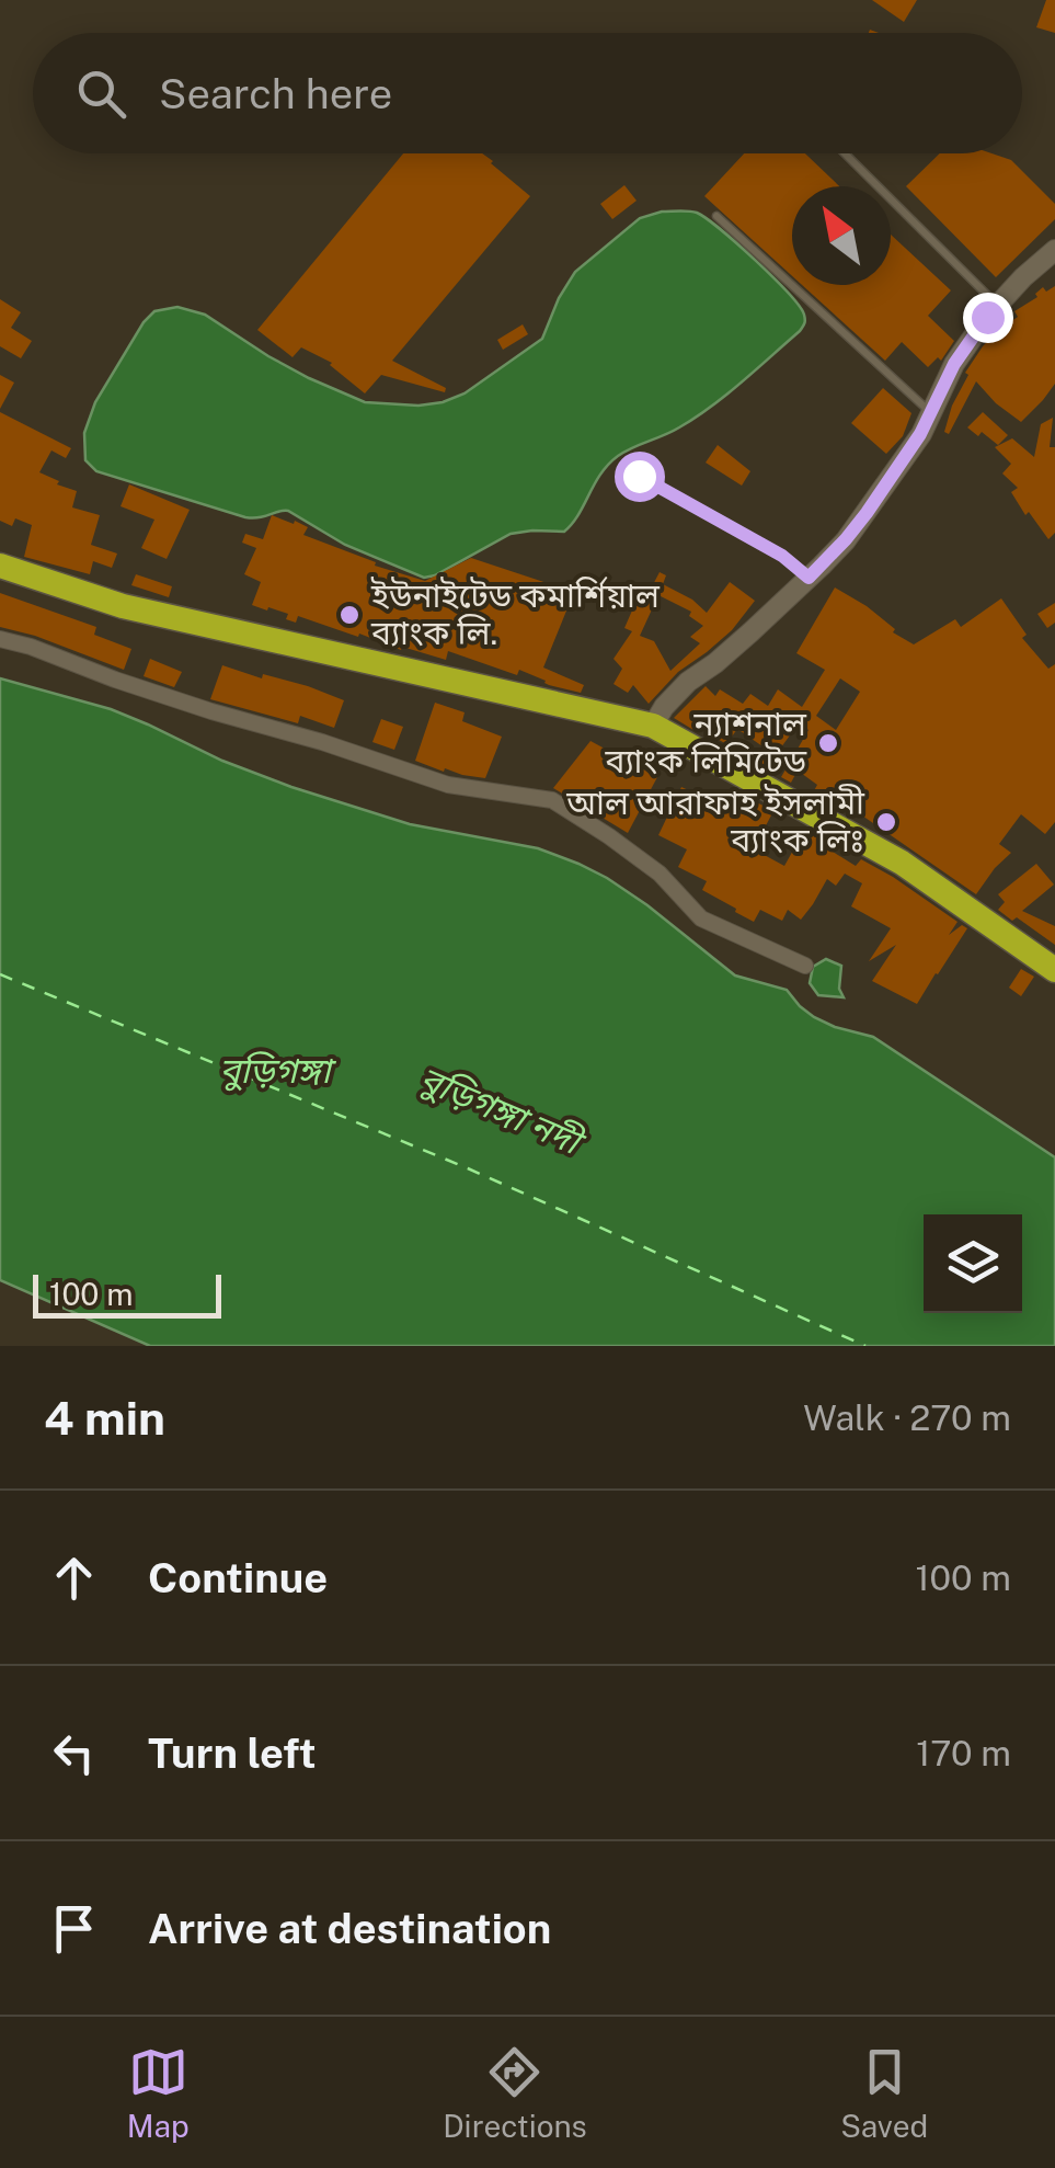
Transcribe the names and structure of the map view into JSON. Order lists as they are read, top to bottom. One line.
{"water":["বুড়িগঙ্গা","বুড়িগঙ্গা নদী"],"places":["ইউনাইটেড কমার্শিয়াল ব্যাংক লি.","ন্যাশনাল ব্যাংক লিমিটেড","আল আরাফাহ ইসলামী ব্যাংক লিঃ"],"scale_bar":"100 m","north":"top left","page":{"search":"Search here","scale":"100 m","heading":["4 min","Walk · 270 m"],"list":[["Continue","100 m"],["Turn left","170 m"],"Arrive at destination"],"nav":["Map","Directions","Saved"]}}
